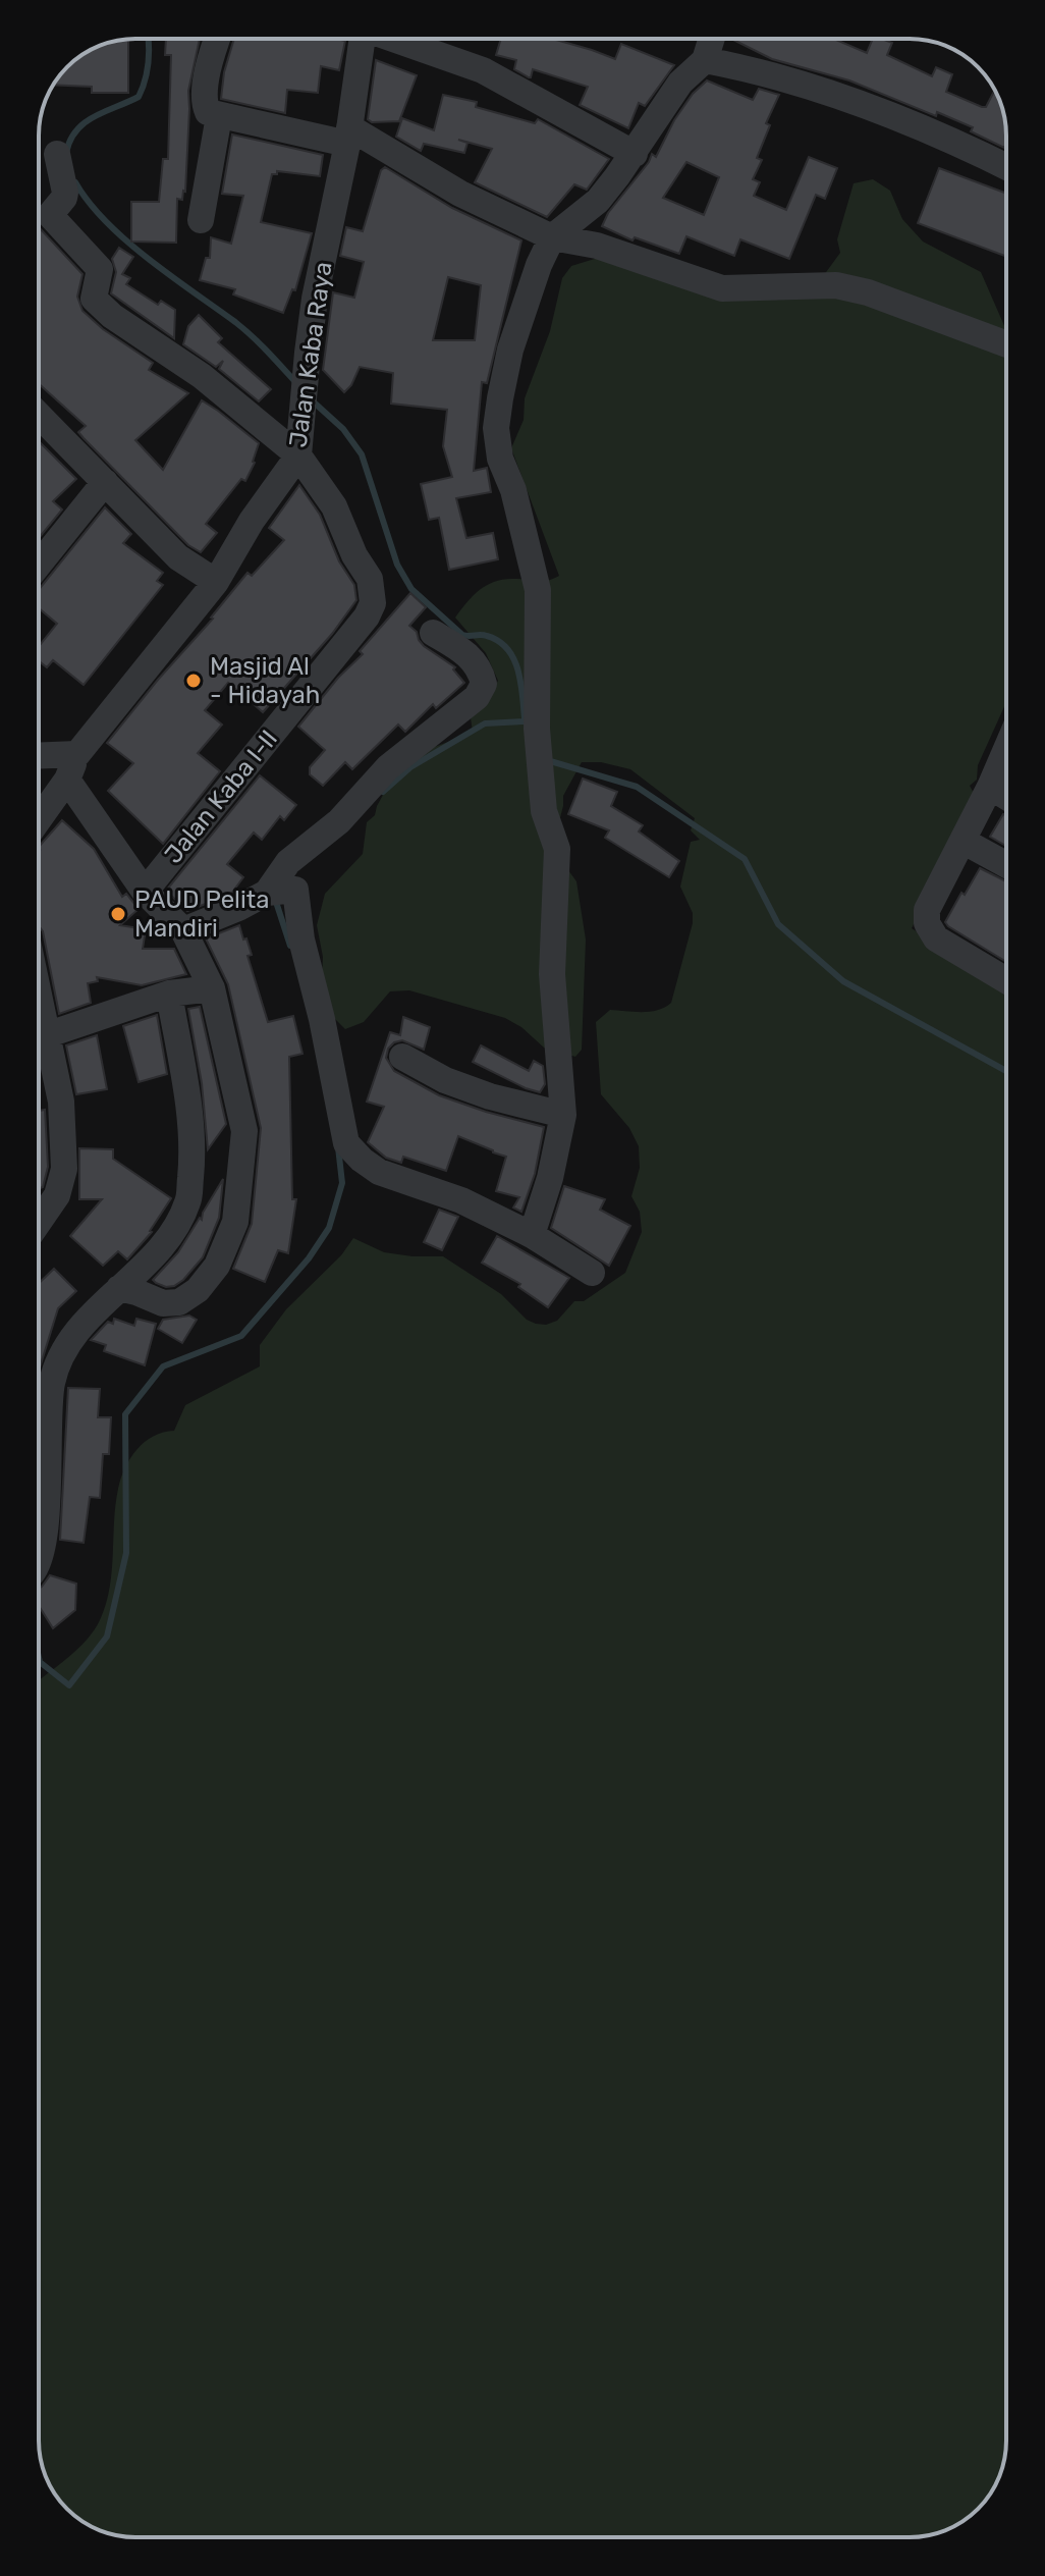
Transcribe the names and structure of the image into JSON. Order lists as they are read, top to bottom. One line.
{"streets":{"street":["Jalan Kaba Raya","Jalan Kaba I-II"]},"crossings":[["Jalan Kaba Raya","Jalan Kaba I-II"]],"places":["Masjid Al - Hidayah","PAUD Pelita Mandiri"]}
